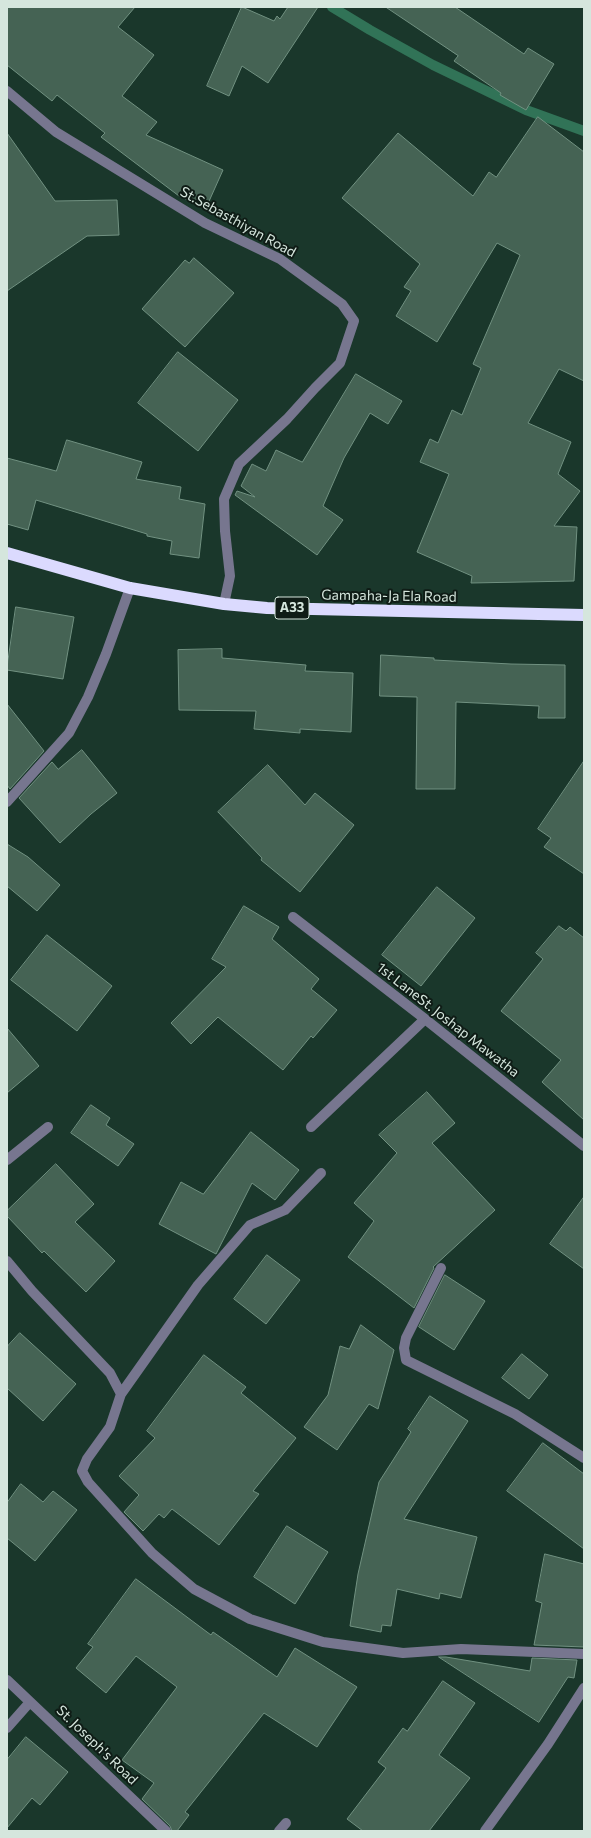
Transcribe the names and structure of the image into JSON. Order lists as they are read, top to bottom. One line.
{"streets":{"highway":["Gampaha-Ja Ela Road","A33"],"street":["St.Sebasthiyan Road","1st LaneSt. Joshap Mawatha","St. Joseph's Road"]},"crossings":[["St.Sebasthiyan Road","Gampaha-Ja Ela Road"]]}
